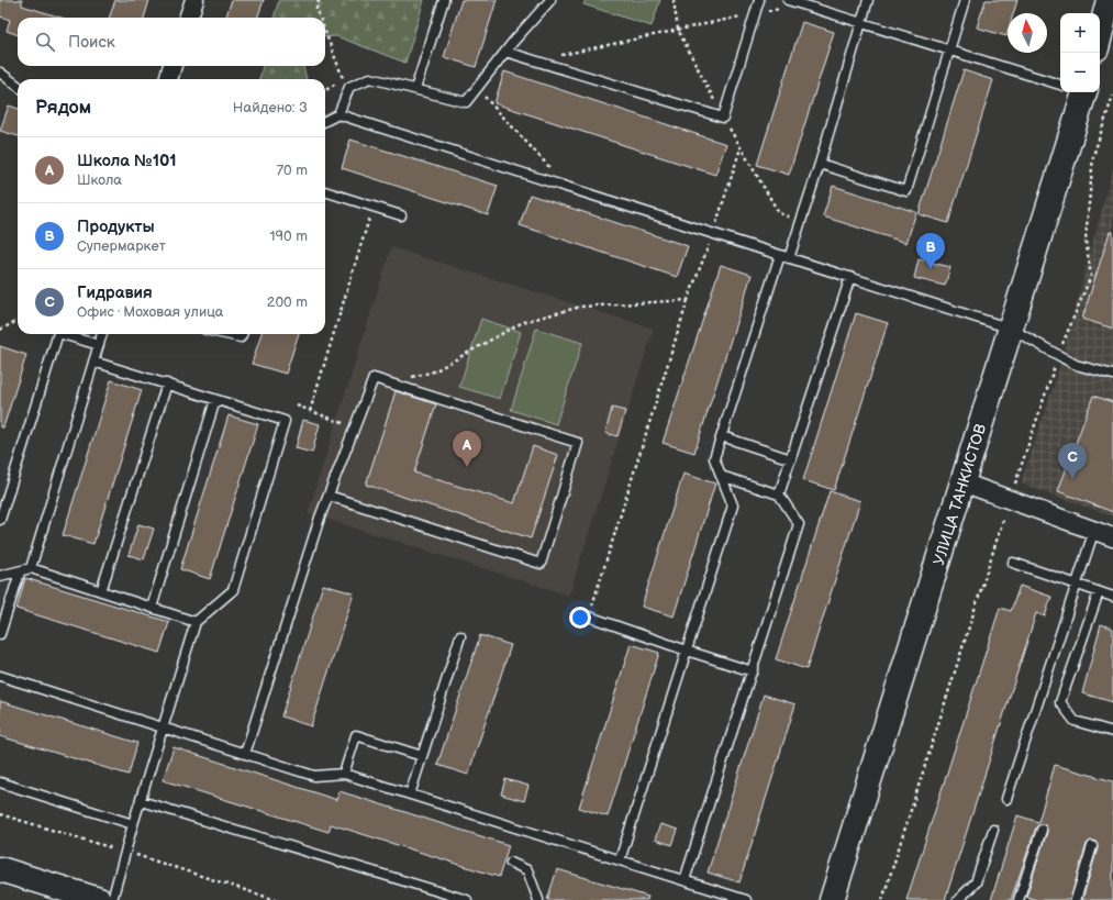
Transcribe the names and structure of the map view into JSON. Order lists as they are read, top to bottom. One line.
{"streets":{"main road":["УЛИЦА ТАНКИСТОВ"]},"north":"top","page":{"map_buttons":["+","−"],"search":"Поиск","heading":["Рядом","Найдено: 3"],"list":[{"mark":"A","name":"Школа №101","note":"Школа","value":"70 m"},{"mark":"B","name":"Продукты","note":"Супермаркет","value":"190 m"},{"mark":"C","name":"Гидравия","note":"Офис · Моховая улица","value":"200 m"}],"pins":["B","A","C"]}}
